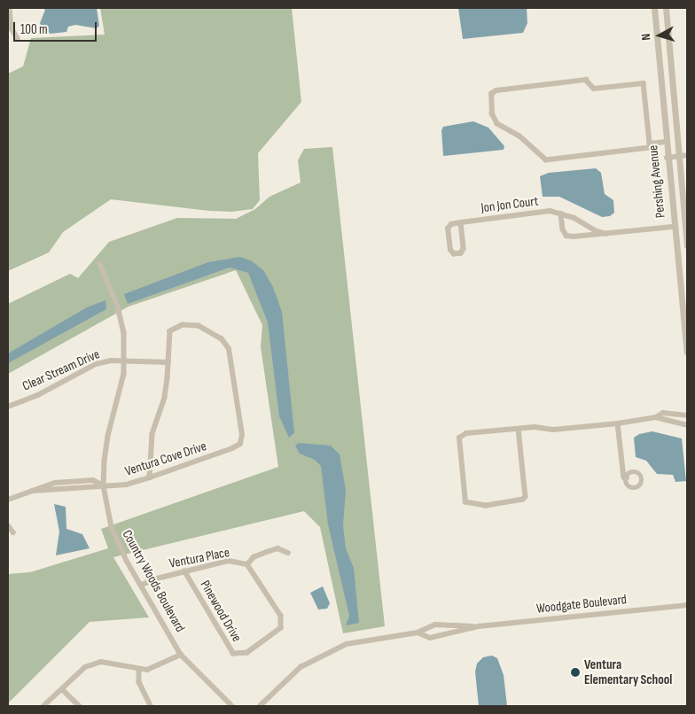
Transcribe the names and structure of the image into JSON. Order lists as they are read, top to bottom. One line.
{"streets":{"street":["Pershing Avenue","Jon Jon Court","Clear Stream Drive","Ventura Cove Drive","Ventura Place","Country Woods Boulevard","Woodgate Boulevard","Pinewood Drive"]},"crossings":[["Clear Stream Drive","Ventura Cove Drive"],["Clear Stream Drive","Country Woods Boulevard"],["Ventura Cove Drive","Country Woods Boulevard"],["Ventura Place","Country Woods Boulevard"],["Ventura Place","Pinewood Drive"]],"places":["Ventura Elementary School"],"scale_bar":"100 m","north":"left"}
